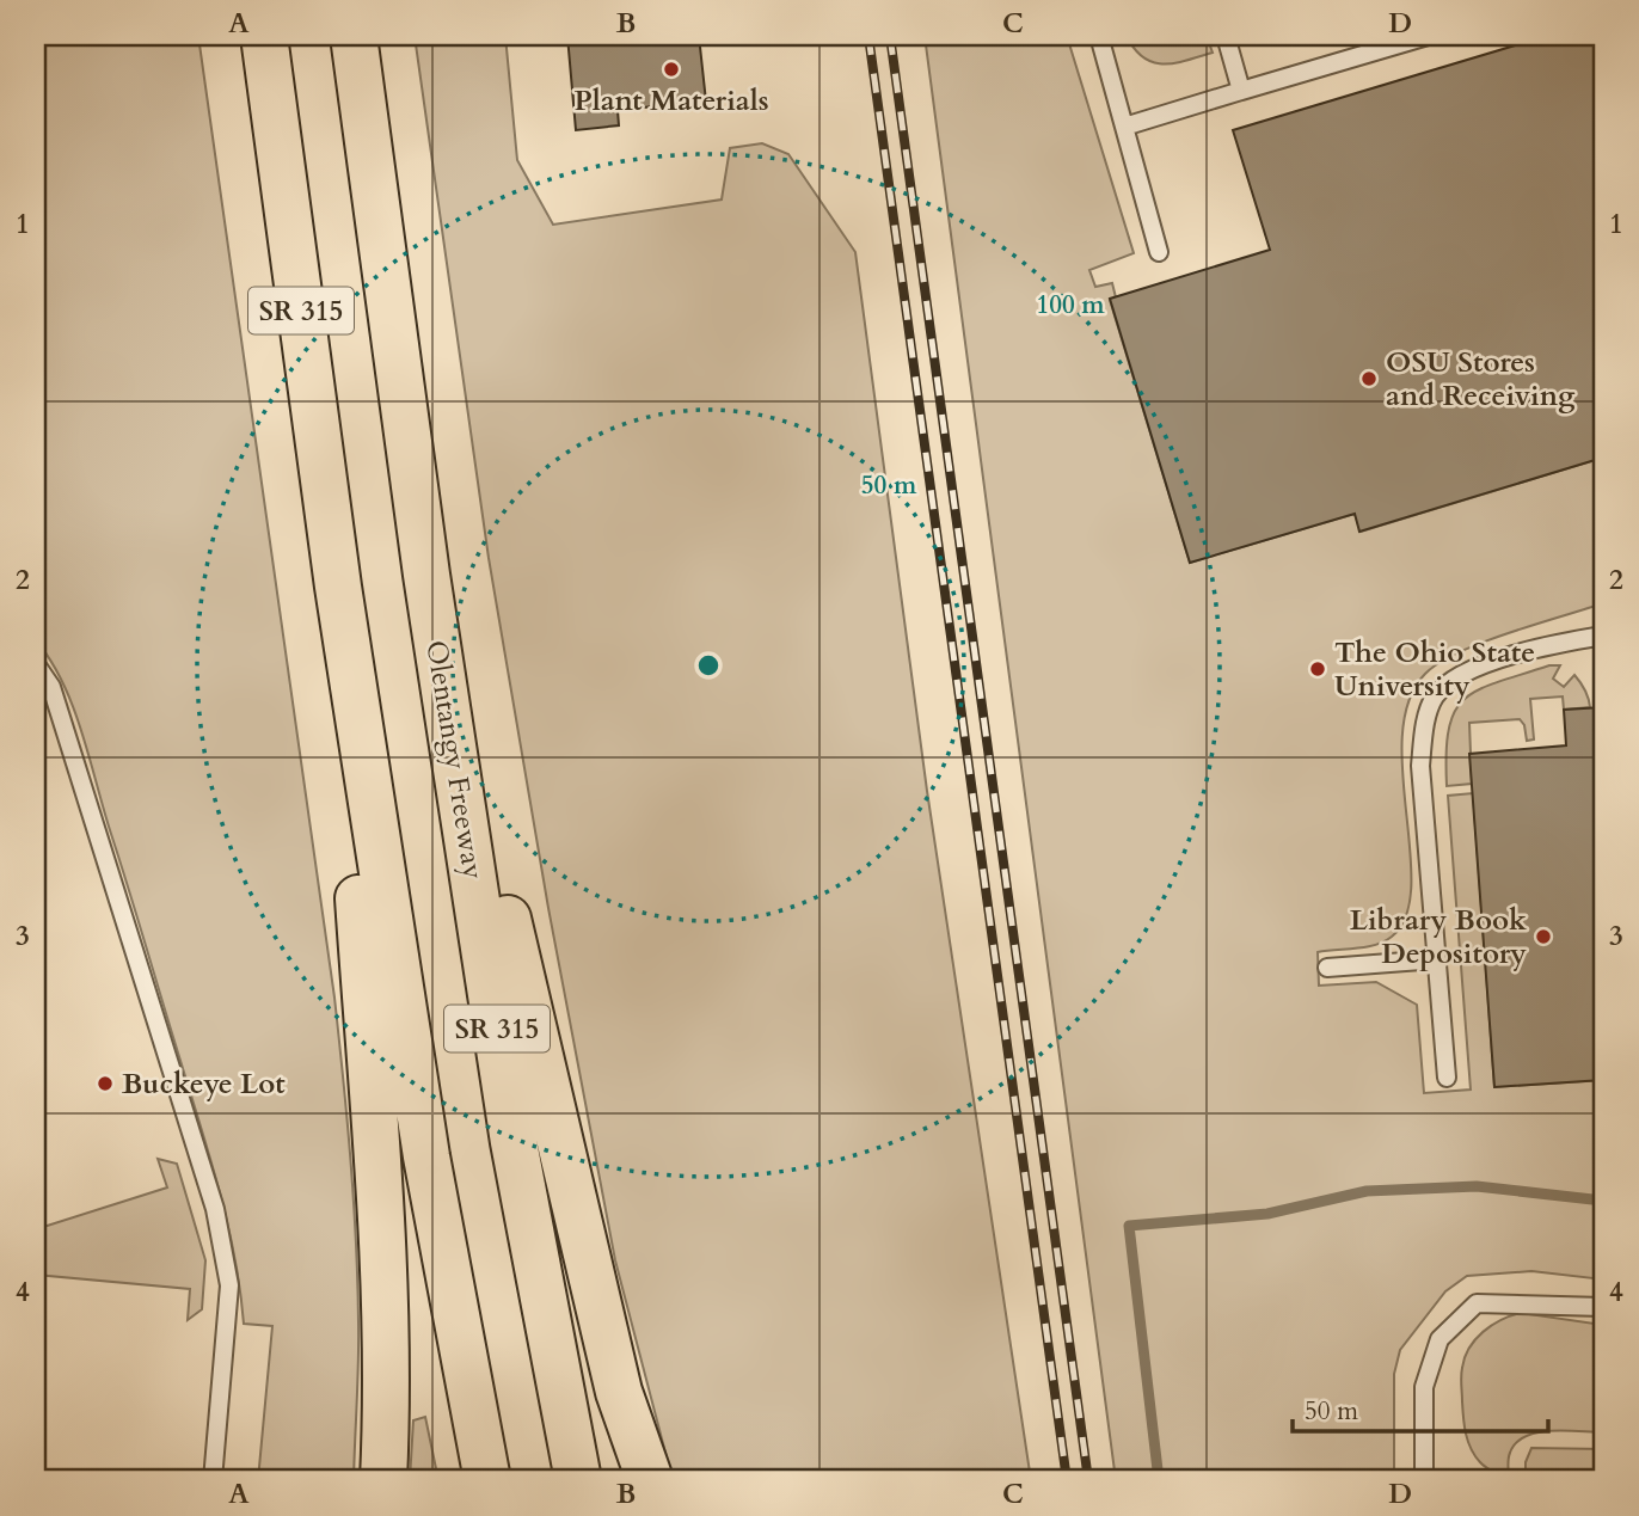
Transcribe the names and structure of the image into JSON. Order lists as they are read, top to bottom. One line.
{"streets":{"highway":["SR 315","Olentangy Freeway"]},"places":["Plant Materials","OSU Stores and Receiving","The Ohio State University","Library Book Depository","Buckeye Lot"],"scale_bar":"50 m","grid":{"columns":["A","B","C","D"],"rows":["1","2","3","4"]},"rings":["100 m","50 m"]}
